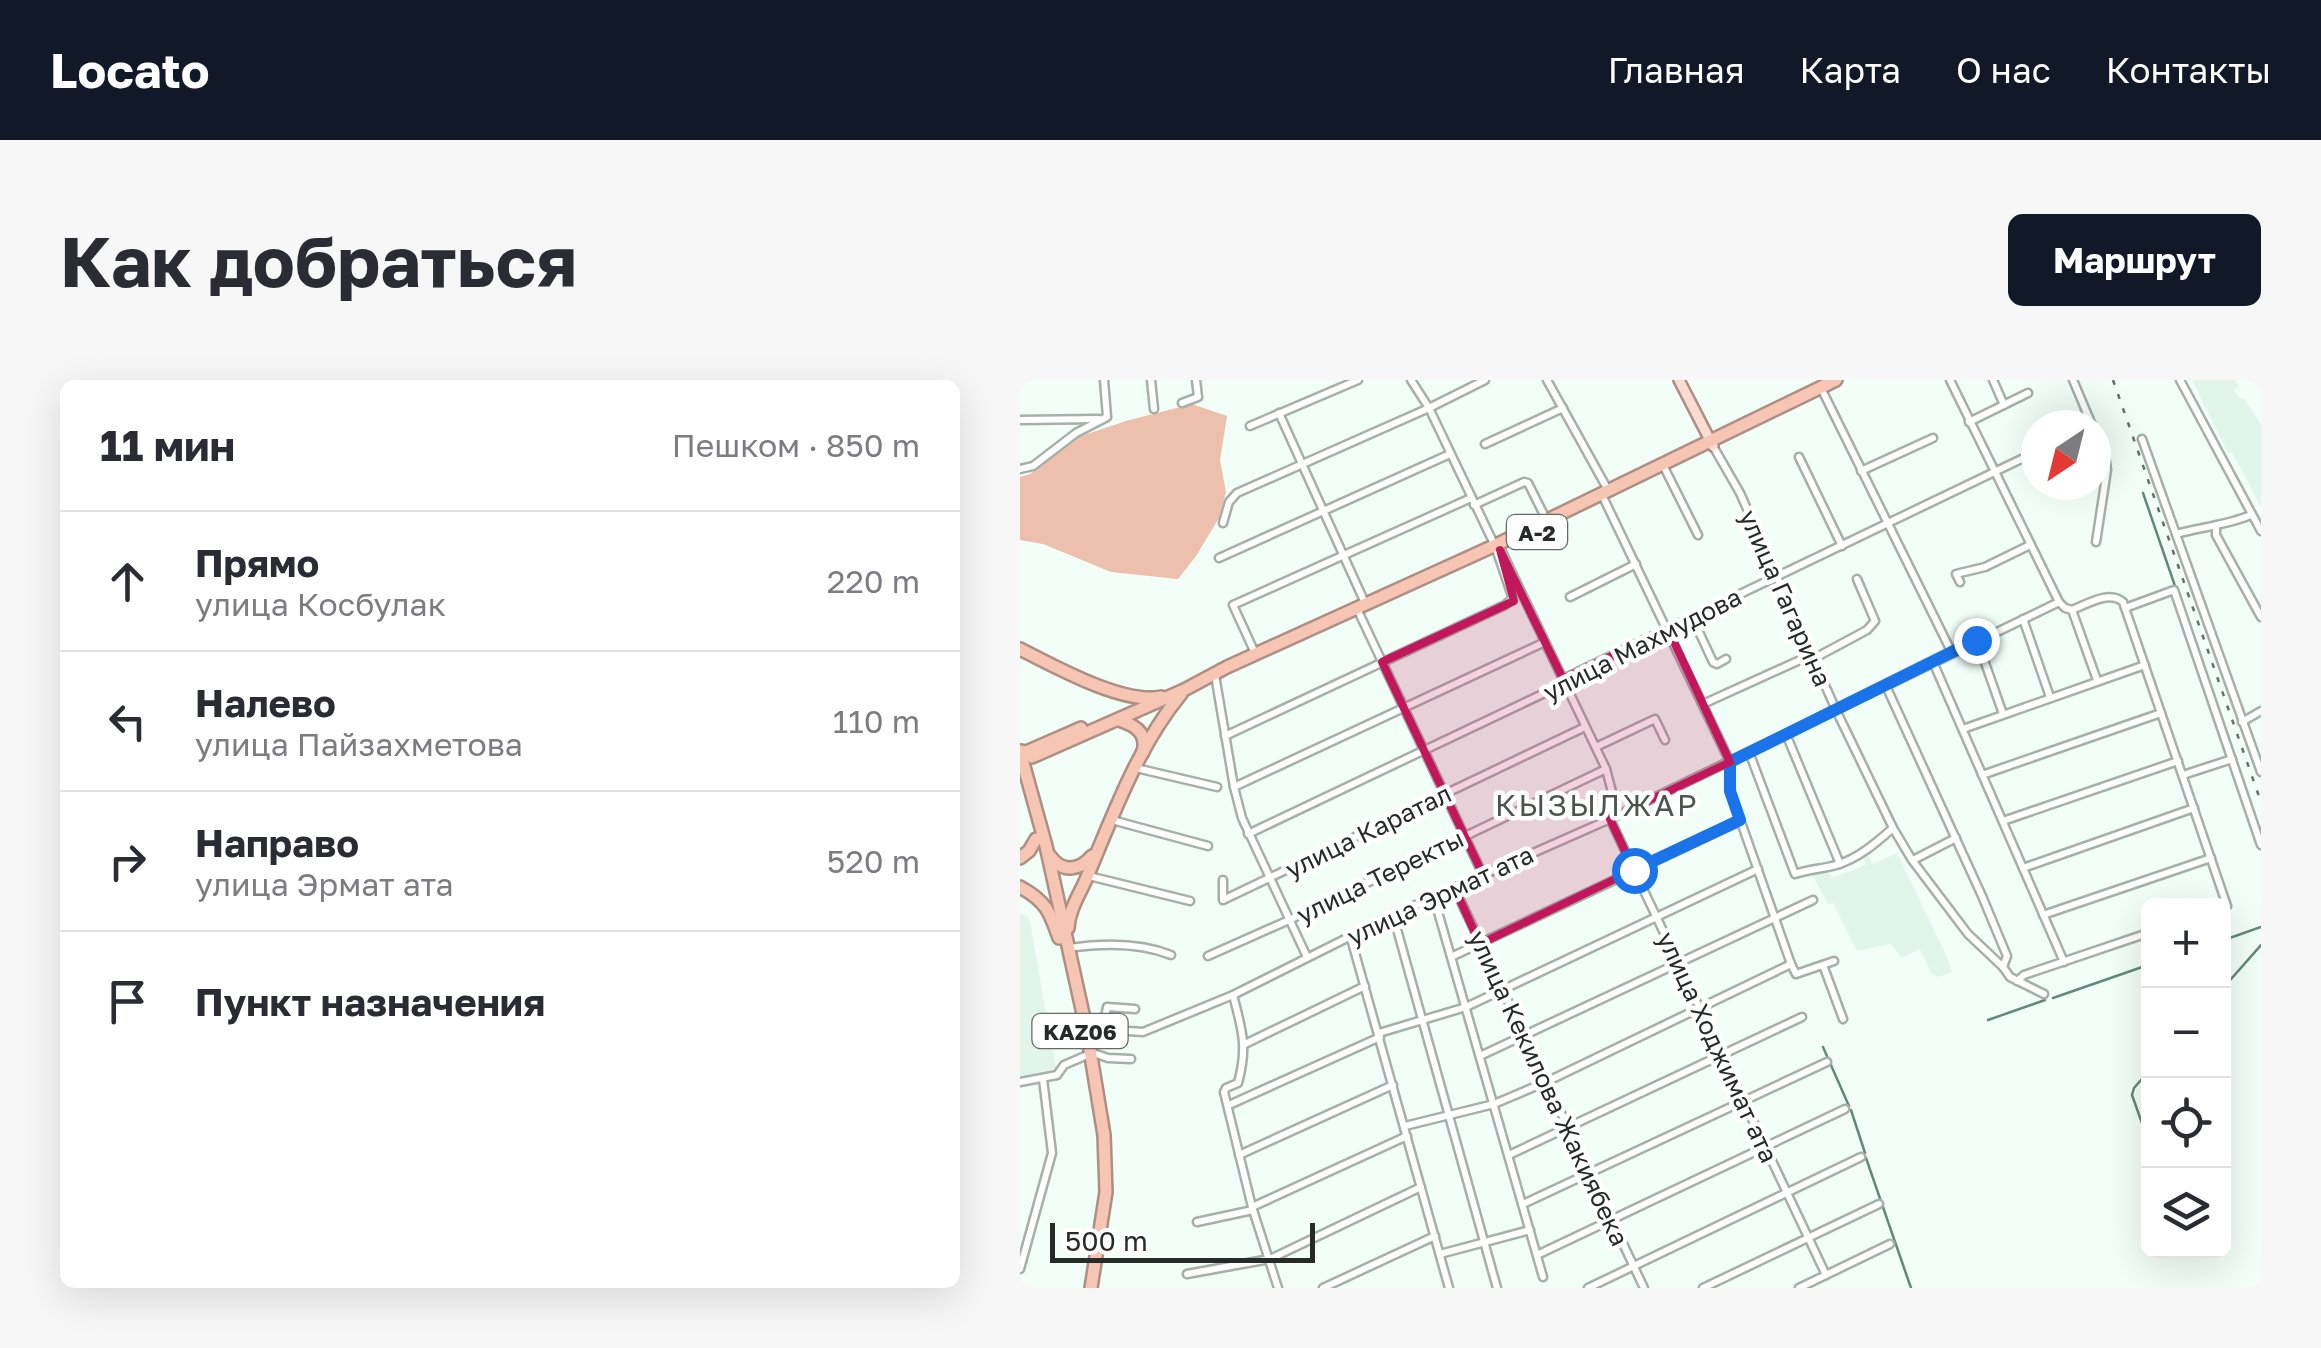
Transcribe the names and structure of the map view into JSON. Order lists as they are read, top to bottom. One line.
{"streets":{"highway":["A-2","KАZ06"],"main road":["улица Гагарина"],"street":["улица Махмудова","улица Каратал","улица Теректы","улица Эрмат ата","улица Ходжимат ата","улица Кекилова Жакиябека"]},"crossings":[["A-2","улица Гагарина"],["A-2","улица Ходжимат ата"],["улица Гагарина","улица Махмудова"],["улица Гагарина","улица Эрмат ата"],["улица Махмудова","улица Ходжимат ата"],["улица Каратал","улица Ходжимат ата"],["улица Теректы","улица Ходжимат ата"],["улица Эрмат ата","KАZ06"],["улица Эрмат ата","улица Ходжимат ата"],["улица Эрмат ата","улица Кекилова Жакиябека"]],"districts":["КЫЗЫЛЖАР"],"scale_bar":"500 m","north":"bottom left","page":{"header":"Locato","nav":["Главная","Карта","О нас","Контакты"],"buttons":"Маршрут","title":"Как добраться","heading":["11 мин","Пешком · 850 m"],"list":[["Прямо","улица Косбулак","220 m"],["Налево","улица Пайзахметова","110 m"],["Направо","улица Эрмат ата","520 m"],"Пункт назначения"],"map_buttons":["+","−"],"scale":"500 m"}}
